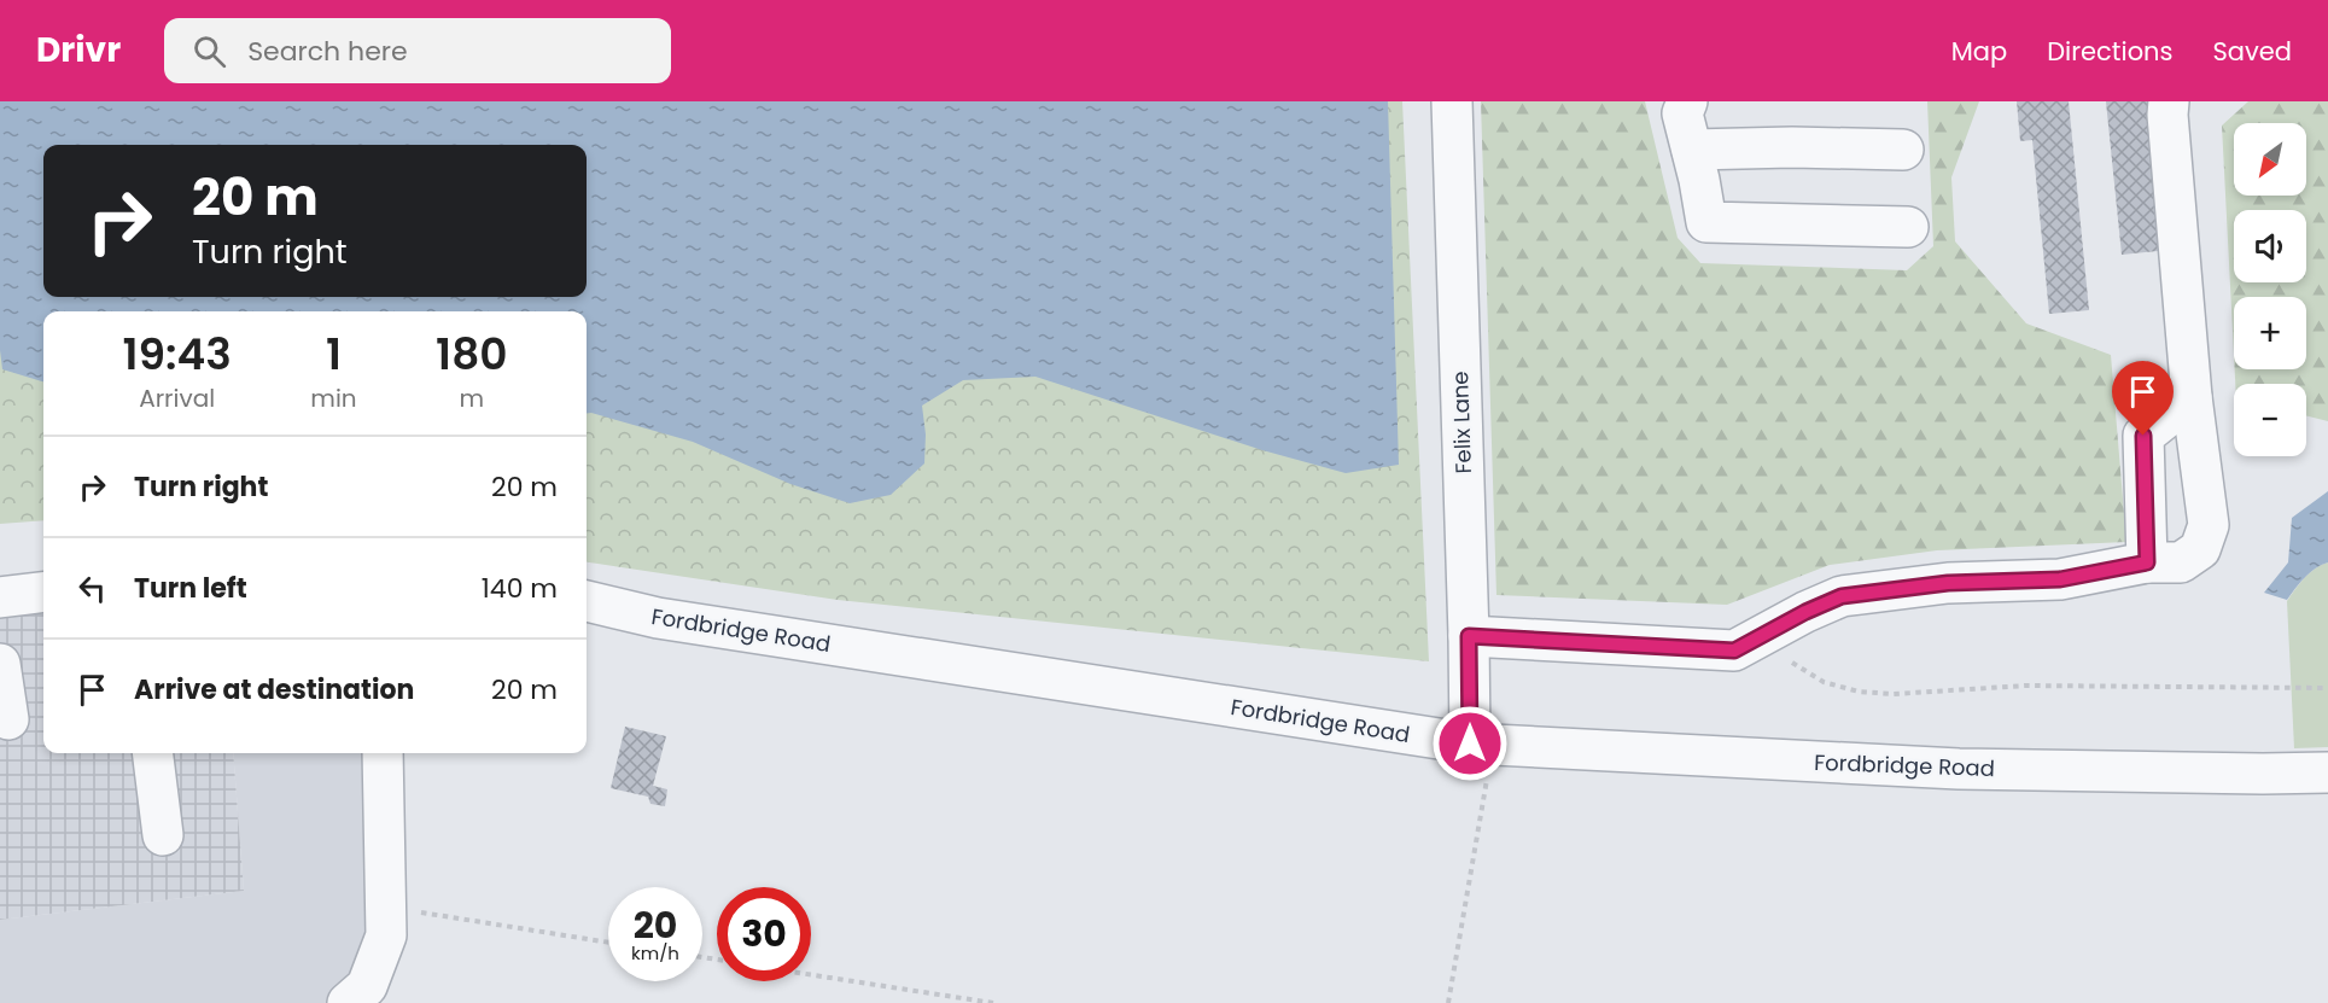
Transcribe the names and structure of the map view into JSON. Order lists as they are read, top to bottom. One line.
{"streets":{"street":["Felix Lane","Fordbridge Road"]},"crossings":[["Felix Lane","Fordbridge Road"]],"north":"bottom left","page":{"header":"Drivr","search":"Search here","nav":["Map","Directions","Saved"],"map_buttons":["+","−"],"turn":["20 m","Turn right"],"eta":["19:43","Arrival","1","min","180","m"],"list":[{"name":"Turn right","value":"20 m"},{"name":"Turn left","value":"140 m"},{"name":"Arrive at destination","value":"20 m"}],"speed":"20 km/h","limit":"30"}}
